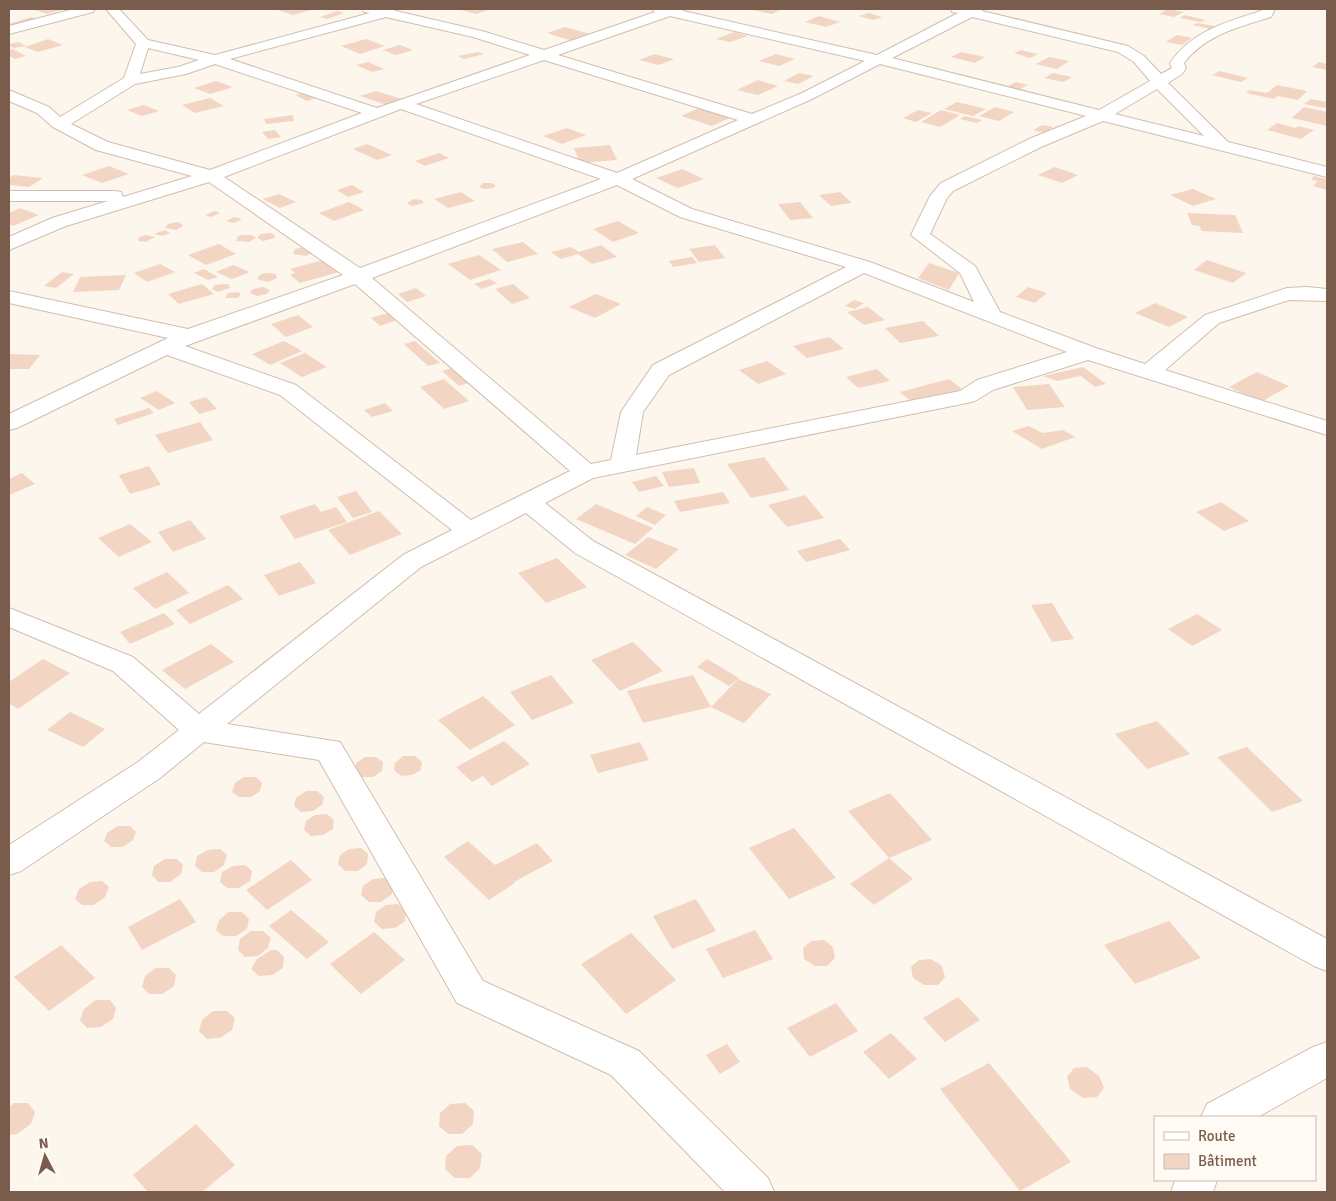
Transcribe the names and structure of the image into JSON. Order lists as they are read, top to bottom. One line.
{"legend":["Route","Bâtiment"],"north":"top"}
